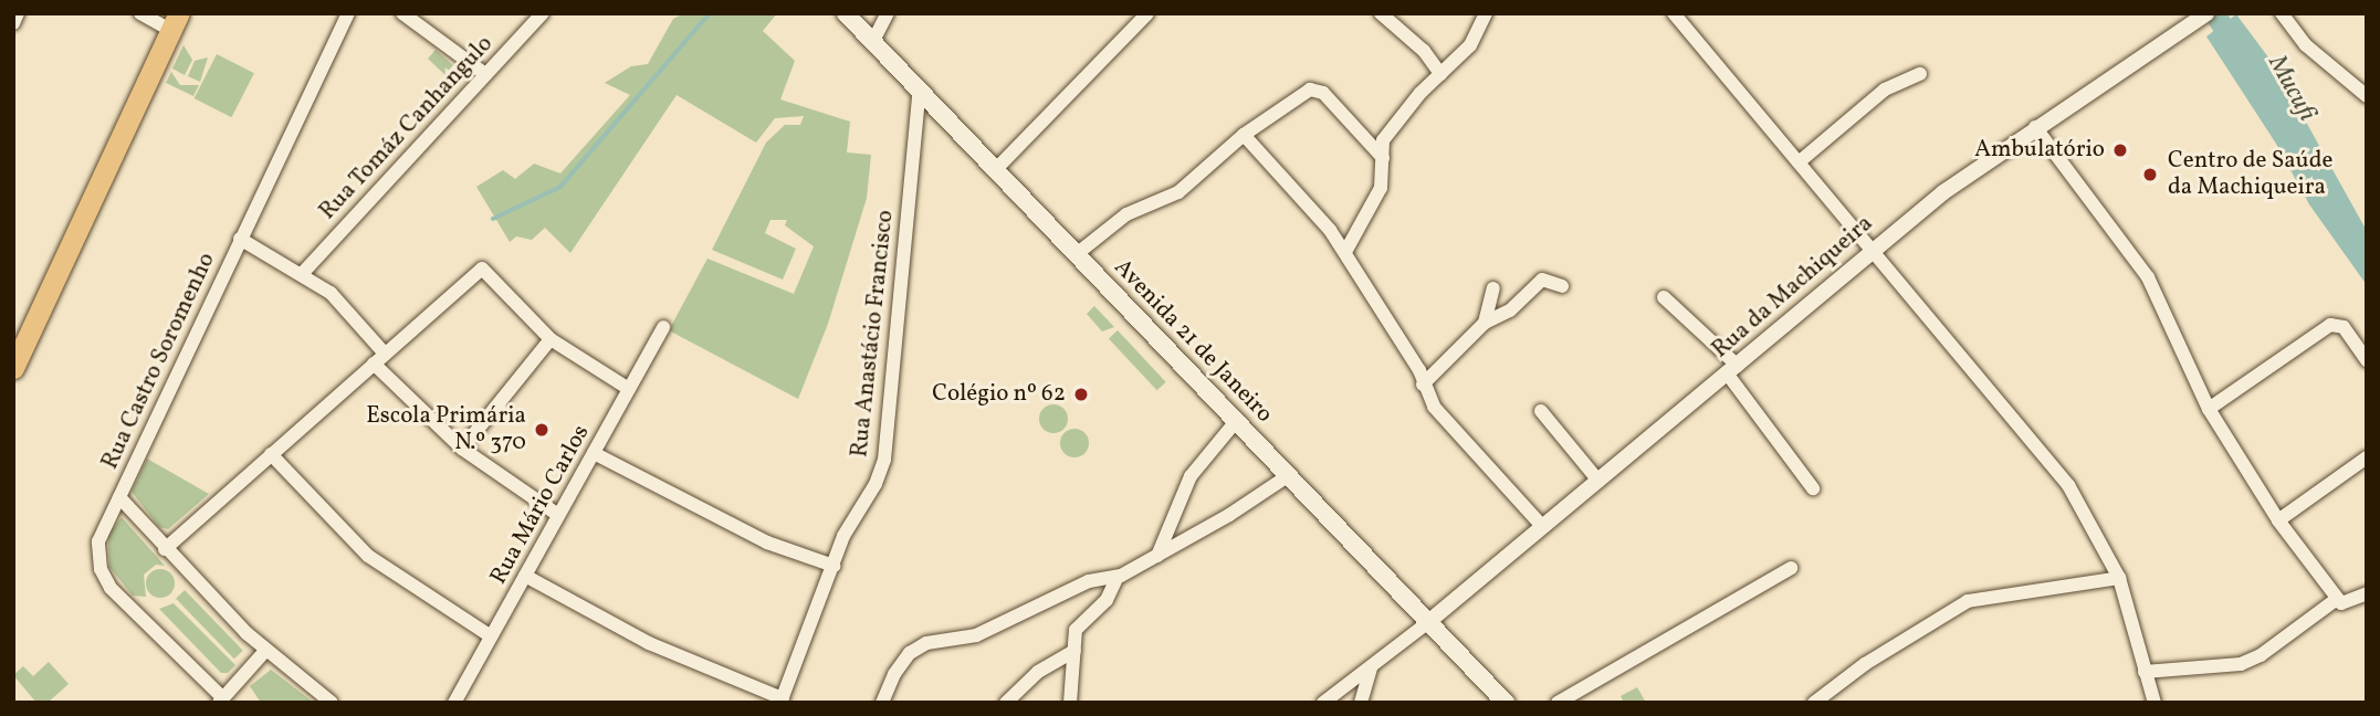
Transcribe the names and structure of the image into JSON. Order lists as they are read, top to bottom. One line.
{"streets":{"main road":["Avenida 21 de Janeiro"],"street":["Rua Tomáz Canhangulo","Rua da Machiqueira","Rua Anastácio Francisco","Rua Castro Soromenho","Rua Mário Carlos"]},"crossings":[["Rua da Machiqueira","Avenida 21 de Janeiro"],["Rua Anastácio Francisco","Avenida 21 de Janeiro"]],"water":["Mucufi"],"places":["Ambulatório","Centro de Saúde da Machiqueira","Colégio nº 62","Escola Primária N.º 370"]}
